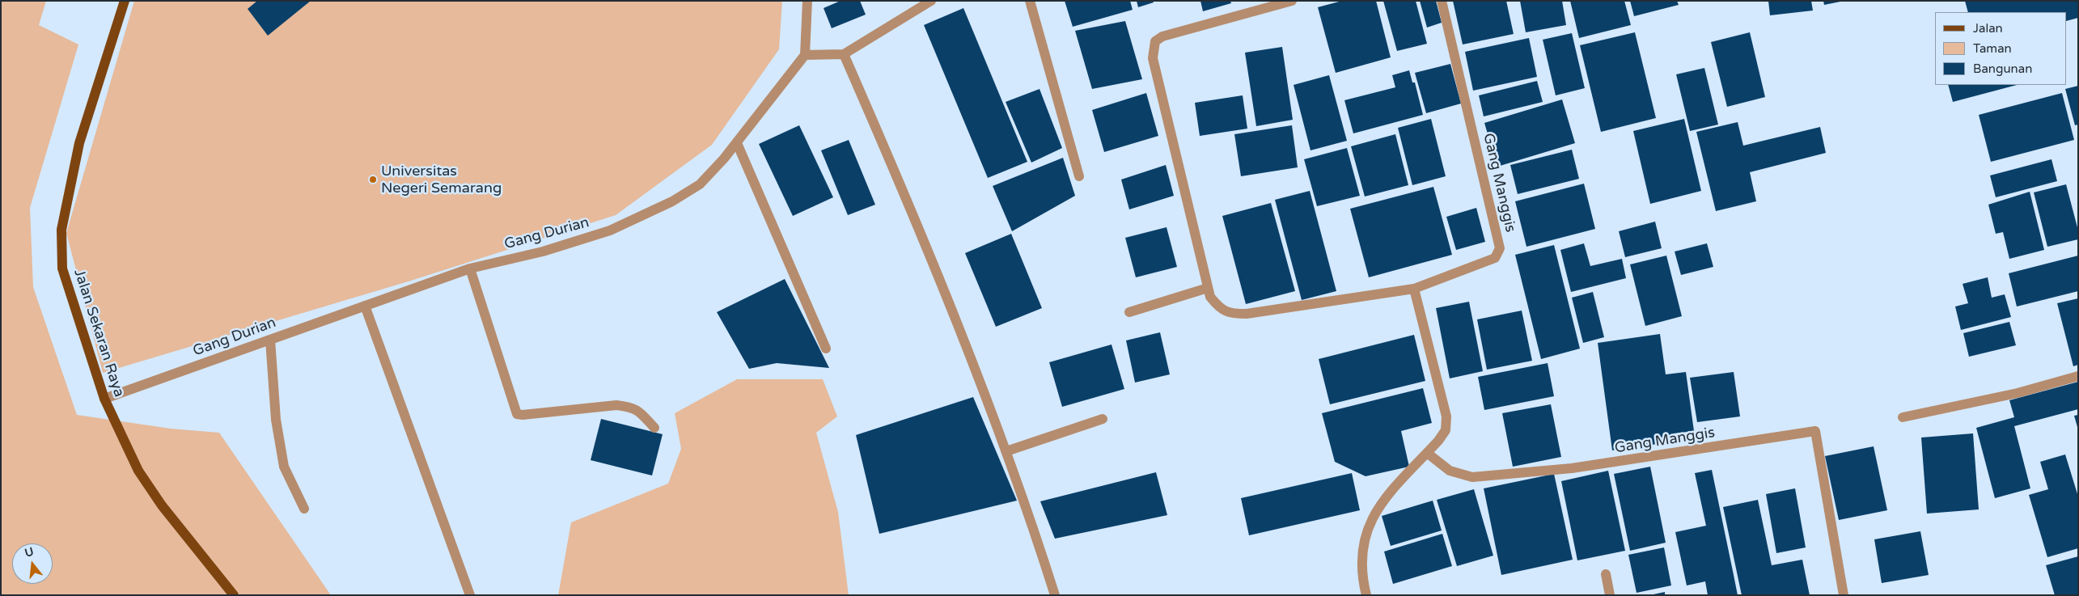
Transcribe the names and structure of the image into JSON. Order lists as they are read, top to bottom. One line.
{"streets":{"main road":["Jalan Sekaran Raya"],"street":["Gang Manggis","Gang Durian"]},"crossings":[["Gang Durian","Jalan Sekaran Raya"]],"places":["Universitas Negeri Semarang"],"legend":["Jalan","Taman","Bangunan"],"north":"top"}
